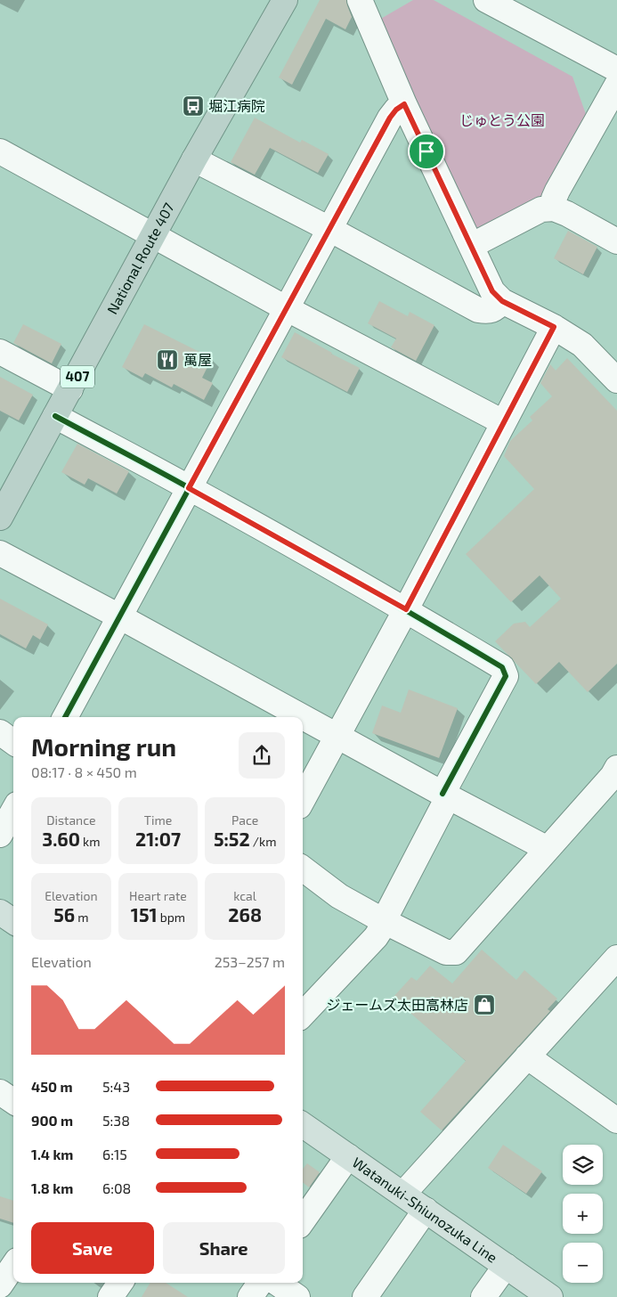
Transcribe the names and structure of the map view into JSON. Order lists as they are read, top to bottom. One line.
{"streets":{"highway":["National Route 407","407"],"main road":["Watanuki-Shiunozuka Line"]},"parks":["じゅとう公園"],"places":{"bus stop":["堀江病院"],"restaurant":["萬屋"],"shop":["ジェームズ太田高林店"]},"page":{"heading":["Morning run","08:17 · 8 × 450 m"],"stats":[["Distance","3.60 km"],["Time","21:07"],["Pace","5:52 /km"],["Elevation","56 m"],["Heart rate","151 bpm"],["kcal","268"]],"chart":["Elevation","253–257 m"],"list":[{"name":"450 m","note":"5:43"},{"name":"900 m","note":"5:38"},{"name":"1.4 km","note":"6:15"},{"name":"1.8 km","note":"6:08"}],"map_buttons":["+","−"],"buttons":["Save","Share"]}}
